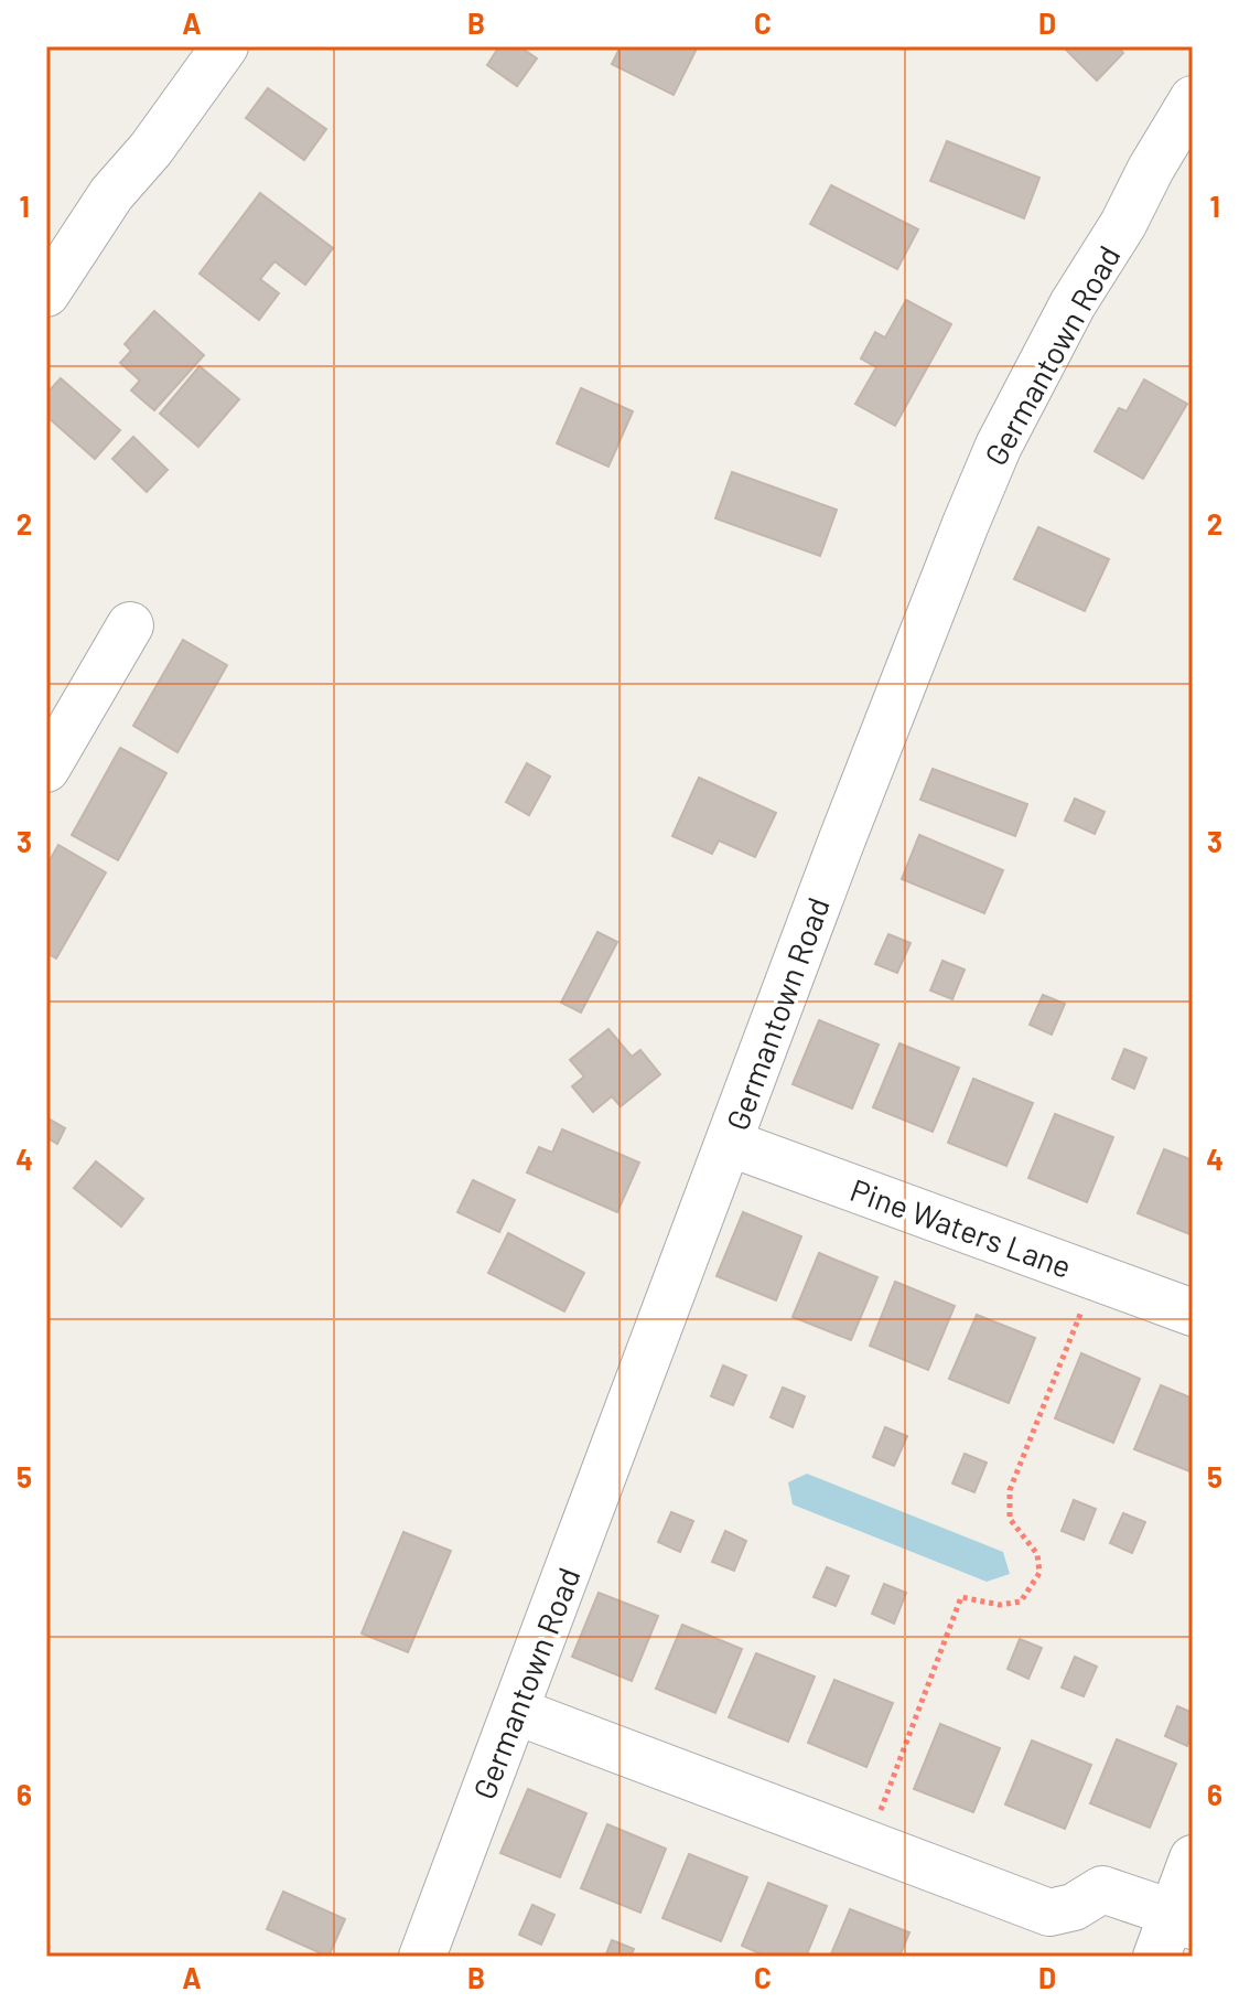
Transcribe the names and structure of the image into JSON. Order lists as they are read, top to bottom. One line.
{"streets":{"street":["Germantown Road","Pine Waters Lane"]},"crossings":[["Germantown Road","Pine Waters Lane"]],"grid":{"columns":["A","B","C","D"],"rows":["1","2","3","4","5","6"]}}
